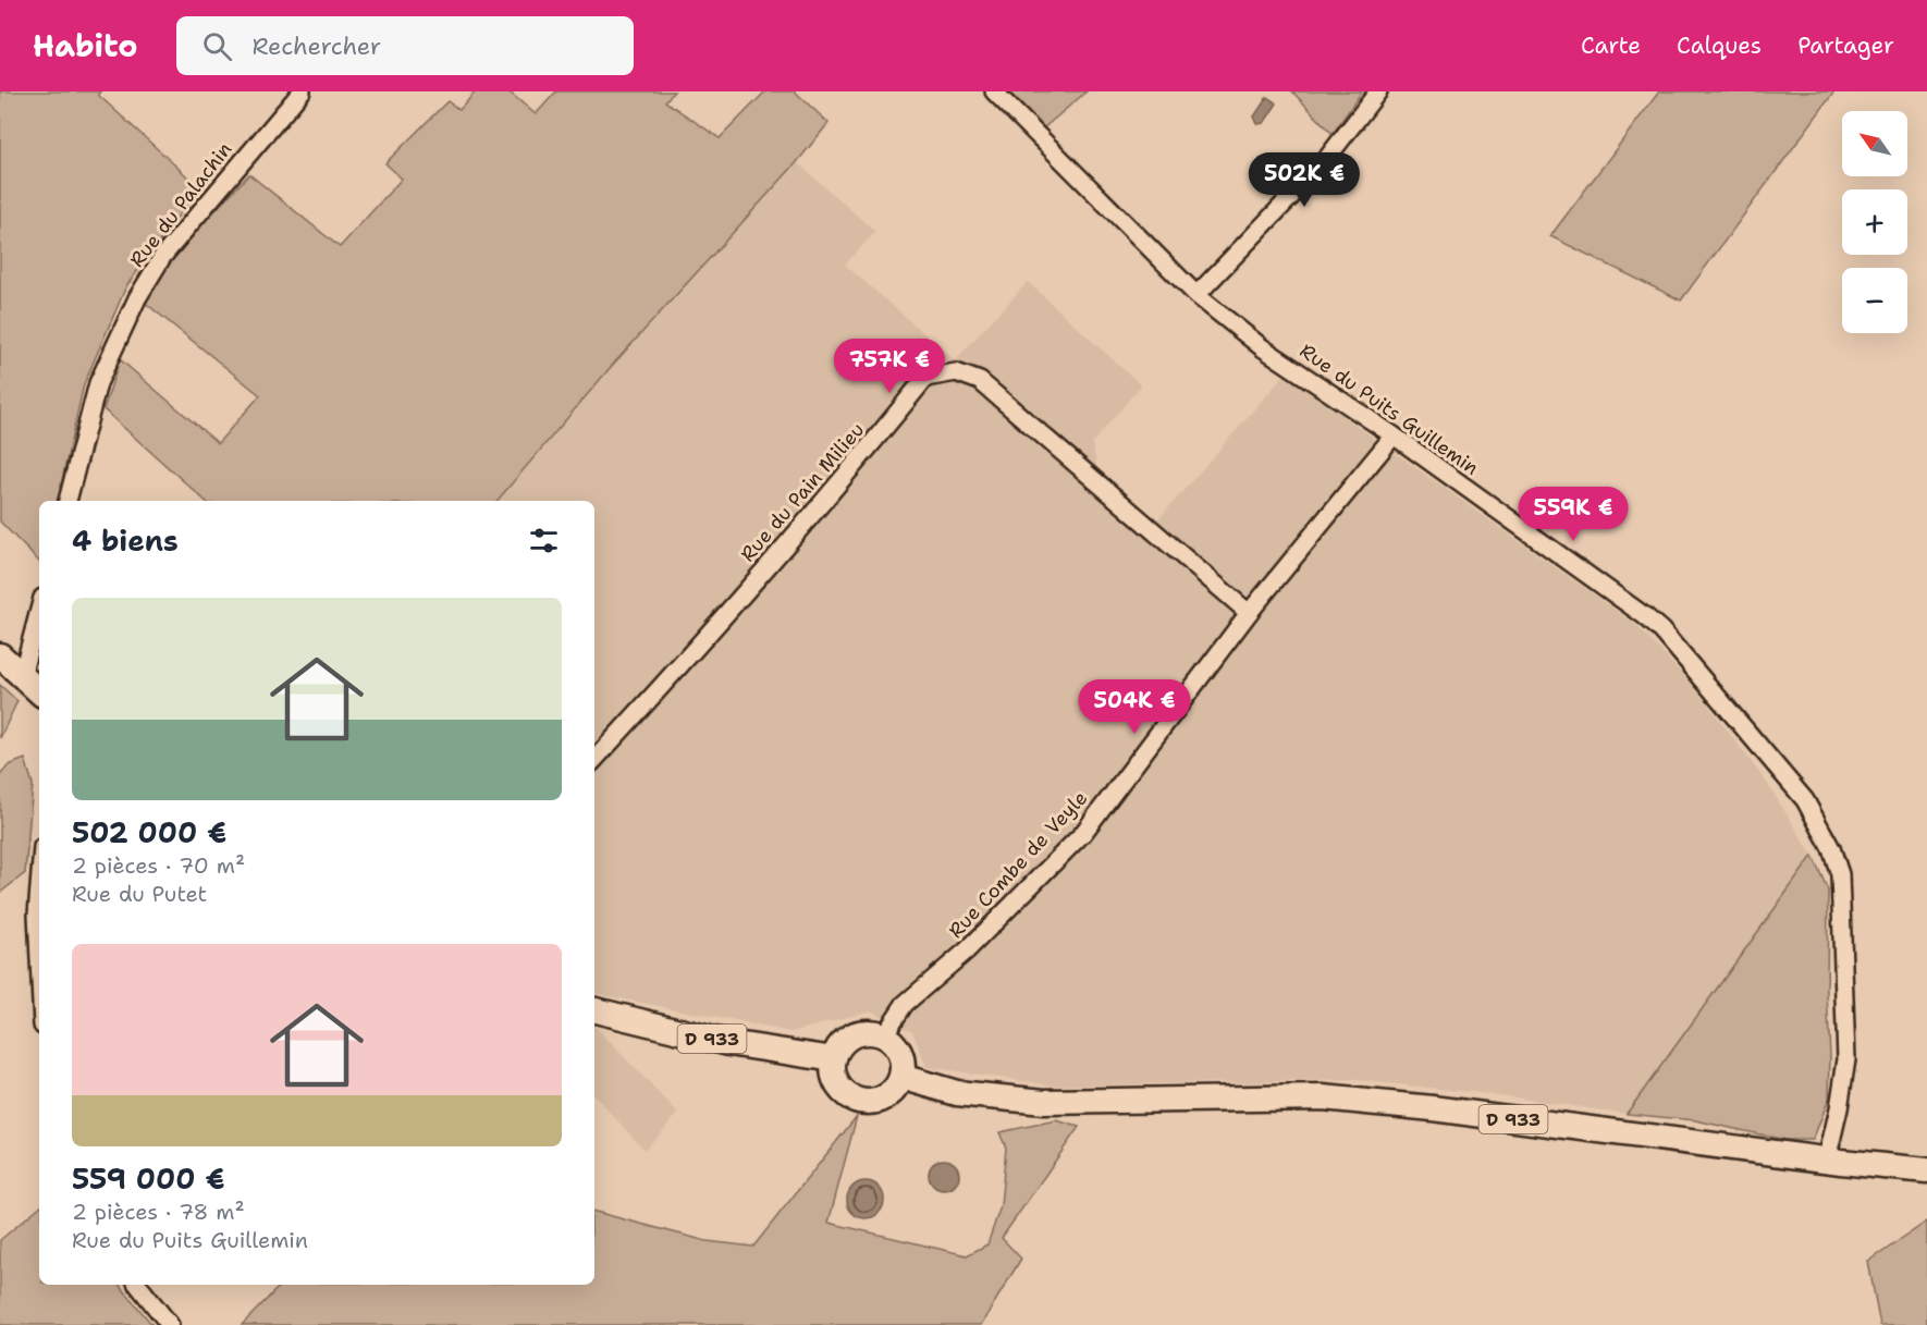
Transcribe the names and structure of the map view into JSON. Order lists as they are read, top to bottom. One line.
{"streets":{"main road":["D 933"],"street":["Rue du Palachin","Rue du Puits Guillemin","Rue du Pain Milieu","Rue Combe de Veyle"]},"crossings":[["Rue du Puits Guillemin","Rue Combe de Veyle"],["Rue du Puits Guillemin","D 933"],["Rue du Pain Milieu","Rue Combe de Veyle"],["Rue Combe de Veyle","D 933"]],"north":"top left","page":{"header":"Habito","search":"Rechercher","nav":["Carte","Calques","Partager"],"map_buttons":["+","−"],"price":["502K €","757K €","559K €","504K €"],"heading":"4 biens","list":[{"name":"502 000 €","note":"2 pièces · 70 m² · Rue du Putet"},{"name":"559 000 €","note":"2 pièces · 78 m² · Rue du Puits Guillemin"}]}}
